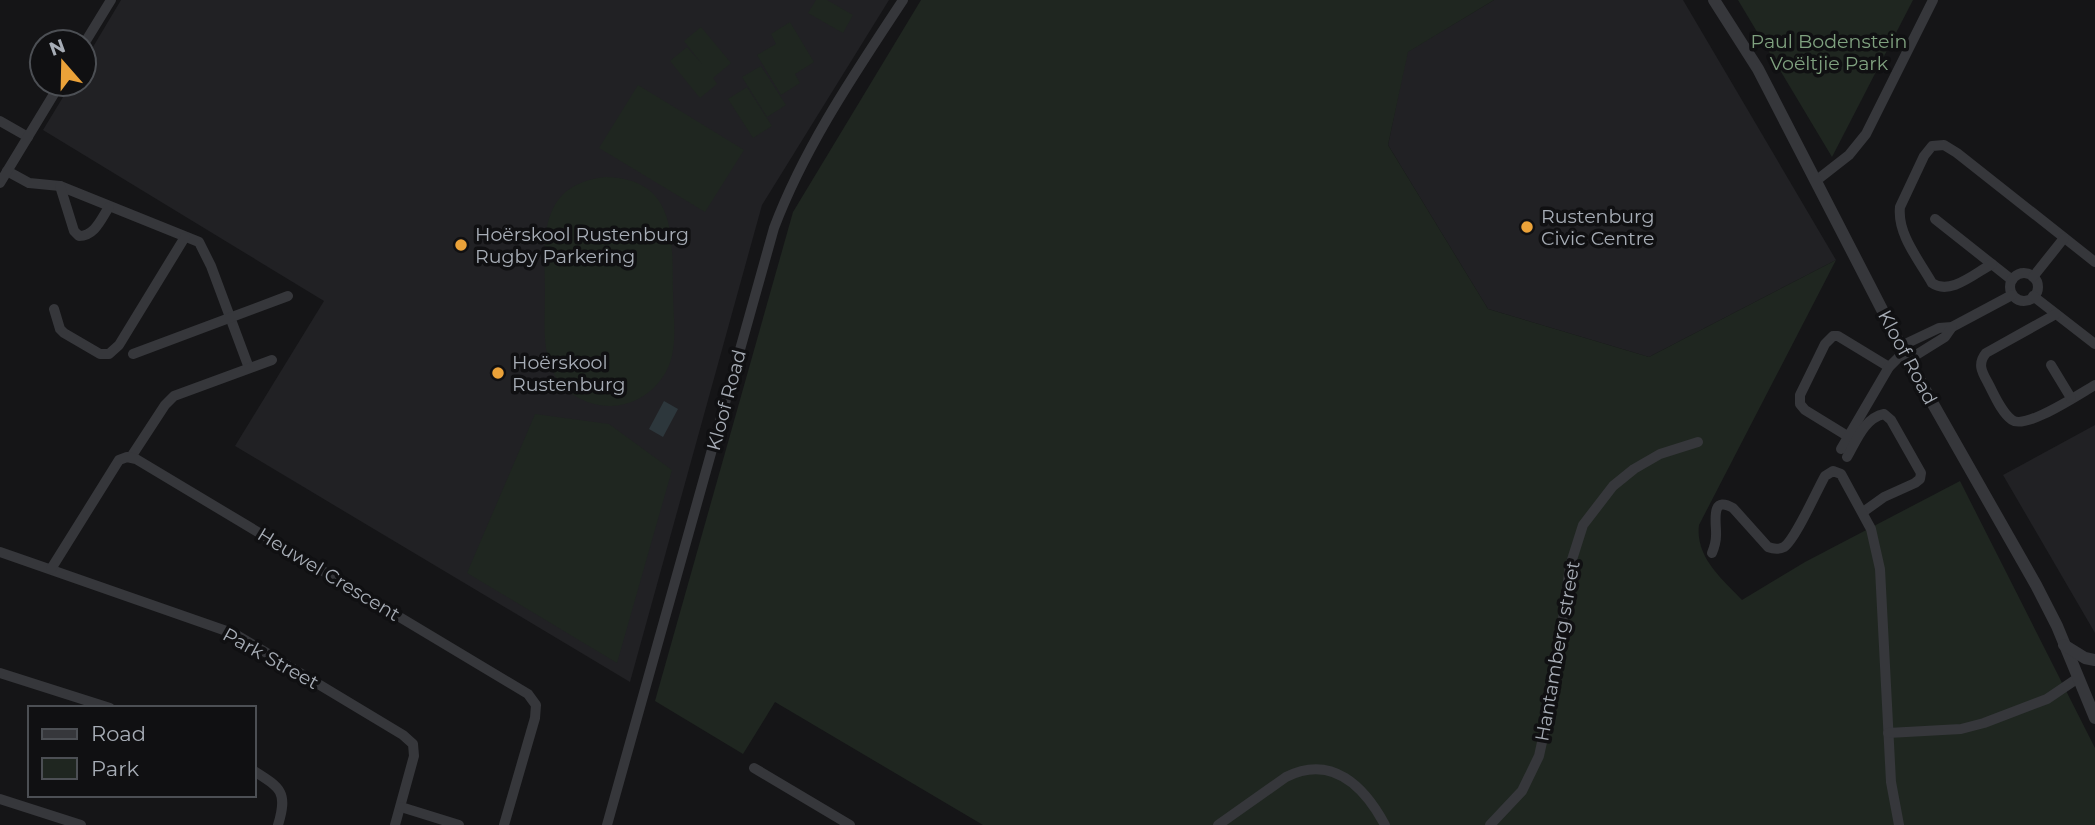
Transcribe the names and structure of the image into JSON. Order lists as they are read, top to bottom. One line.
{"streets":{"street":["Kloof Road","Heuwel Crescent","Hantamberg street","Park Street"]},"parks":["Paul Bodenstein Voëltjie Park"],"places":["Rustenburg Civic Centre","Hoërskool Rustenburg Rugby Parkering","Hoërskool Rustenburg"],"legend":["Road","Park"],"north":"top"}
